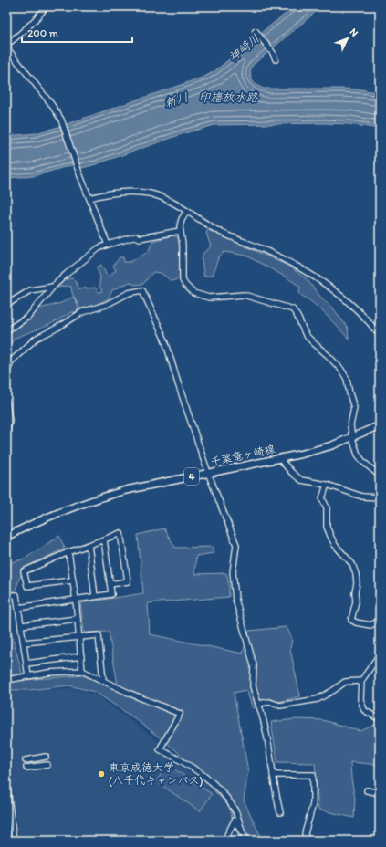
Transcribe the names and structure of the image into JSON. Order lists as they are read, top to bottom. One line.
{"streets":{"main road":["千葉竜ヶ崎線","4"]},"water":["神崎川","印旛放水路","新川"],"places":["東京成徳大学 (八千代キャンパス)"],"scale_bar":"200 m","north":"top right"}
